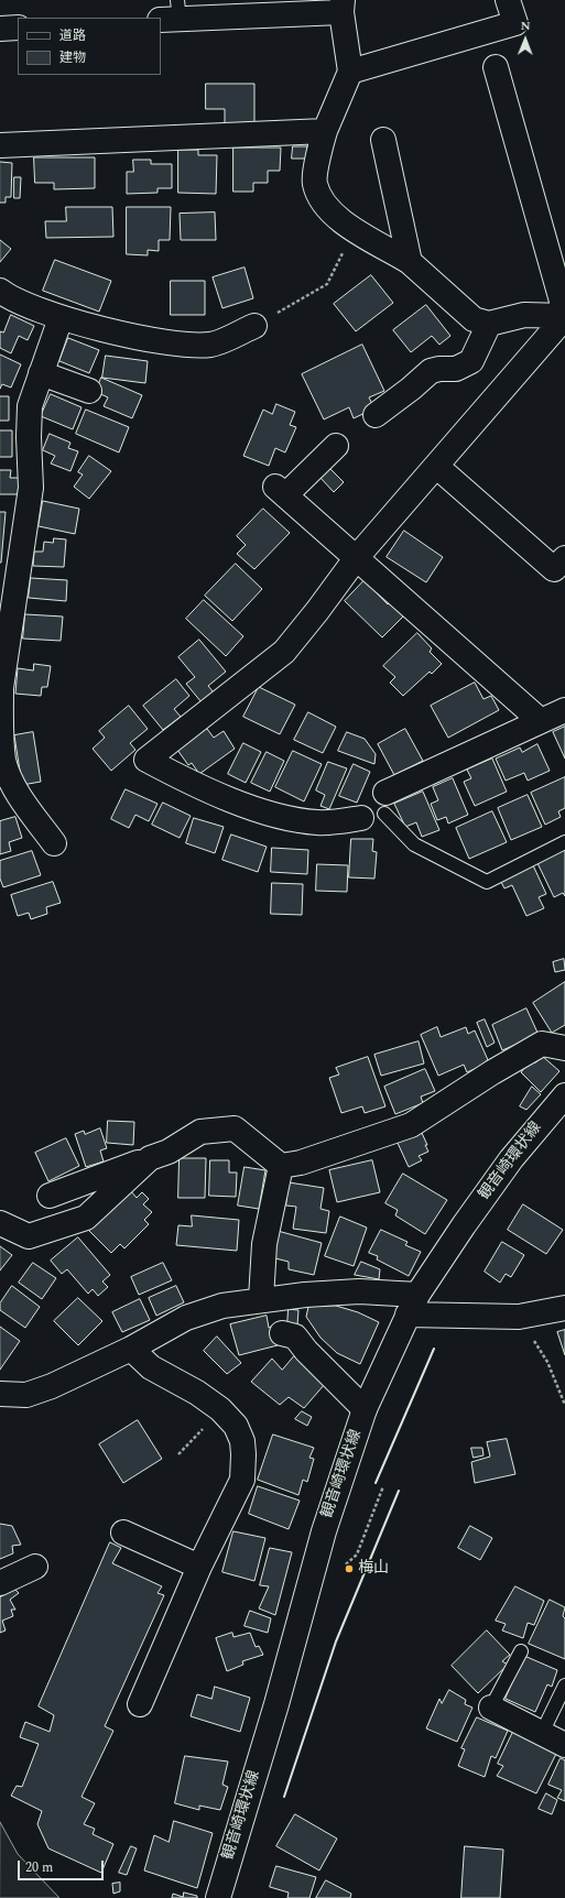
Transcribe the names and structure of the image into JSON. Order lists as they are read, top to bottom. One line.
{"streets":{"street":["観音崎環状線"]},"places":["梅山"],"legend":["道路","建物"],"scale_bar":"20 m","north":"top"}
